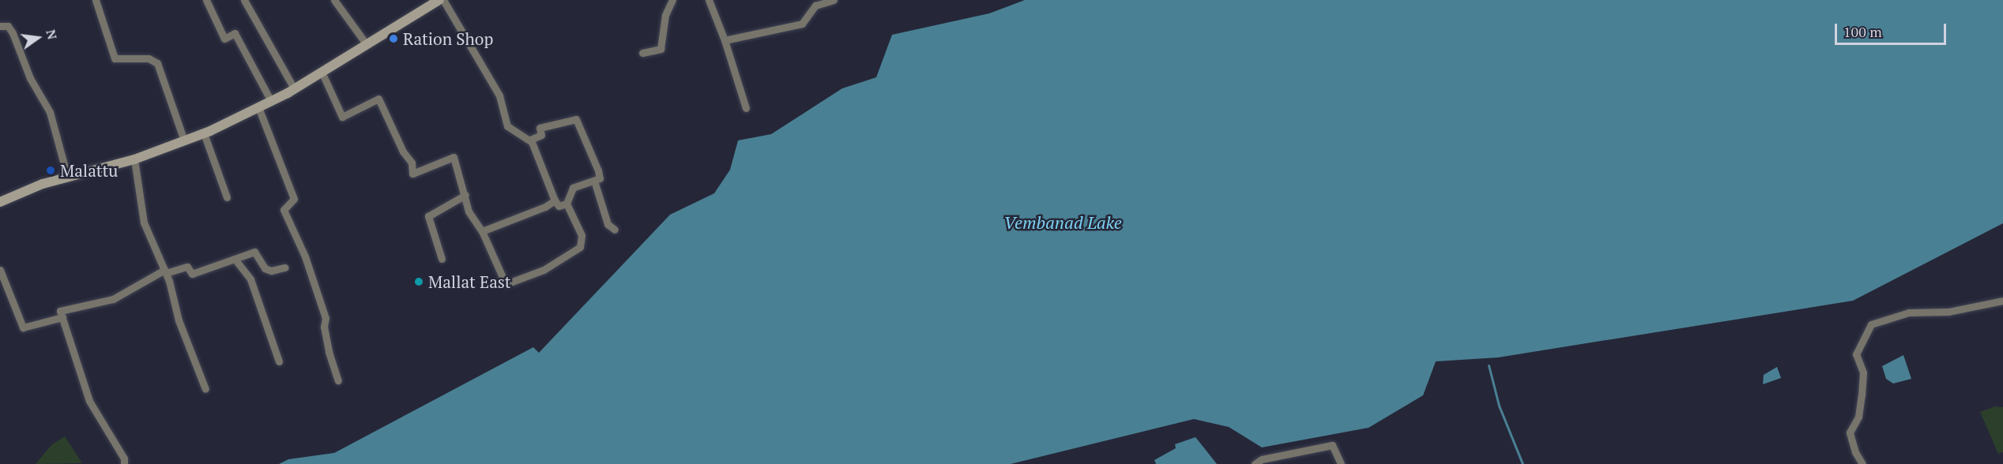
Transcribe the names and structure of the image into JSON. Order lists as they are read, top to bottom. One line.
{"water":["Vembanad Lake"],"places":["Ration Shop","Malattu","Mallat East"],"scale_bar":"100 m","north":"right"}
